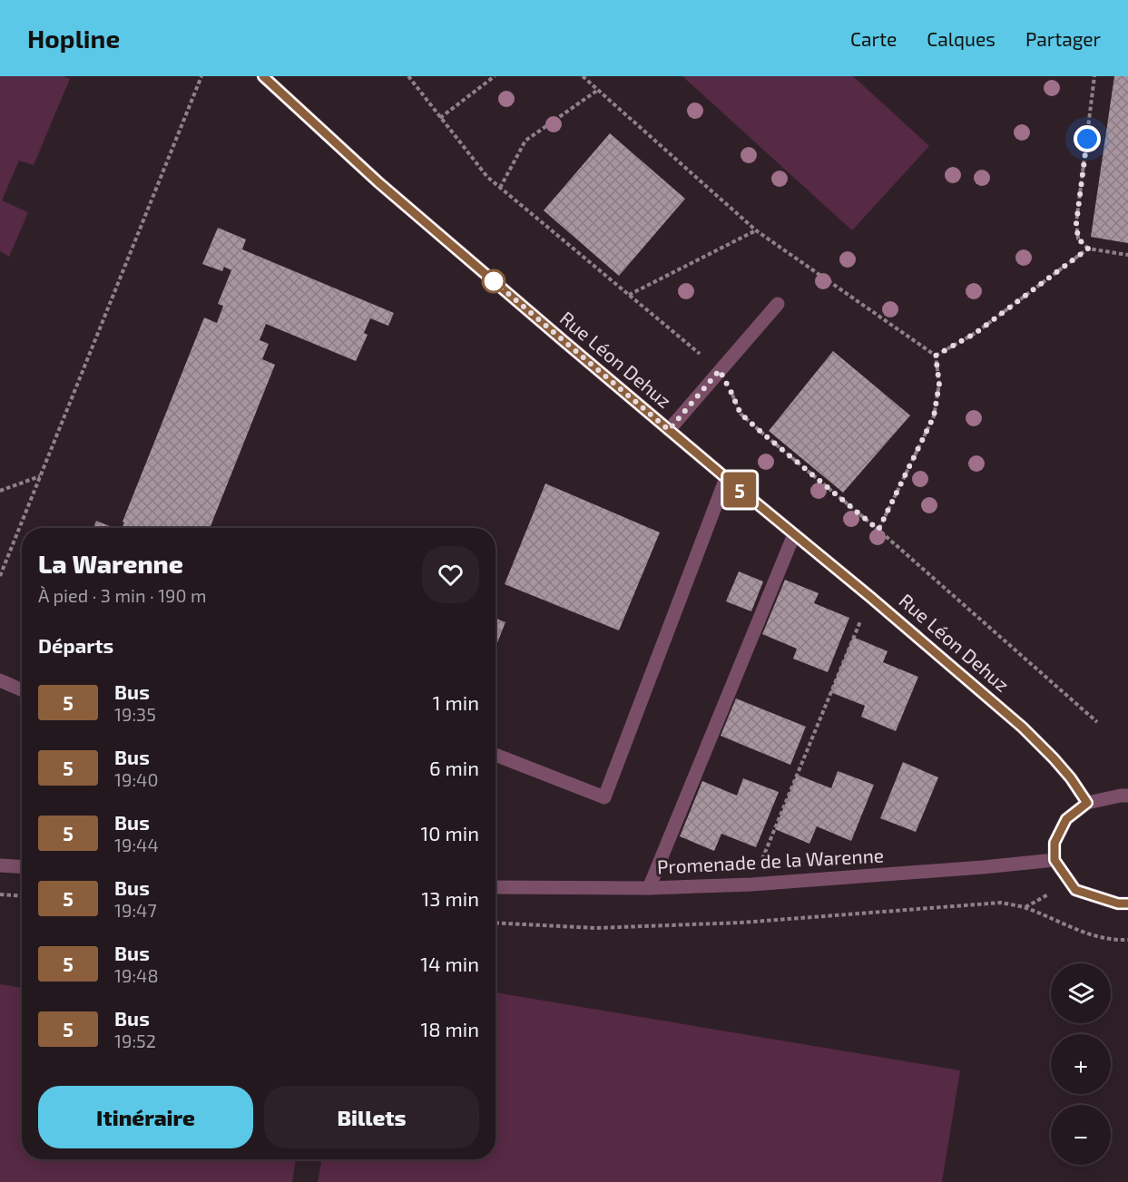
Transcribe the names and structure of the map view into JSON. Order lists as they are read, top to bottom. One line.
{"streets":{"street":["Rue Léon Dehuz","Promenade de la Warenne"]},"lines":["bus line 5"],"page":{"header":"Hopline","nav":["Carte","Calques","Partager"],"on_map":"5","heading":[["La Warenne","À pied · 3 min · 190 m"],"Départs"],"list":[{"mark":"5","name":"Bus","note":"19:35","value":"1 min"},{"mark":"5","name":"Bus","note":"19:40","value":"6 min"},{"mark":"5","name":"Bus","note":"19:44","value":"10 min"},{"mark":"5","name":"Bus","note":"19:47","value":"13 min"},{"mark":"5","name":"Bus","note":"19:48","value":"14 min"},{"mark":"5","name":"Bus","note":"19:52","value":"18 min"}],"map_buttons":["+","−"],"buttons":["Itinéraire","Billets"]}}
